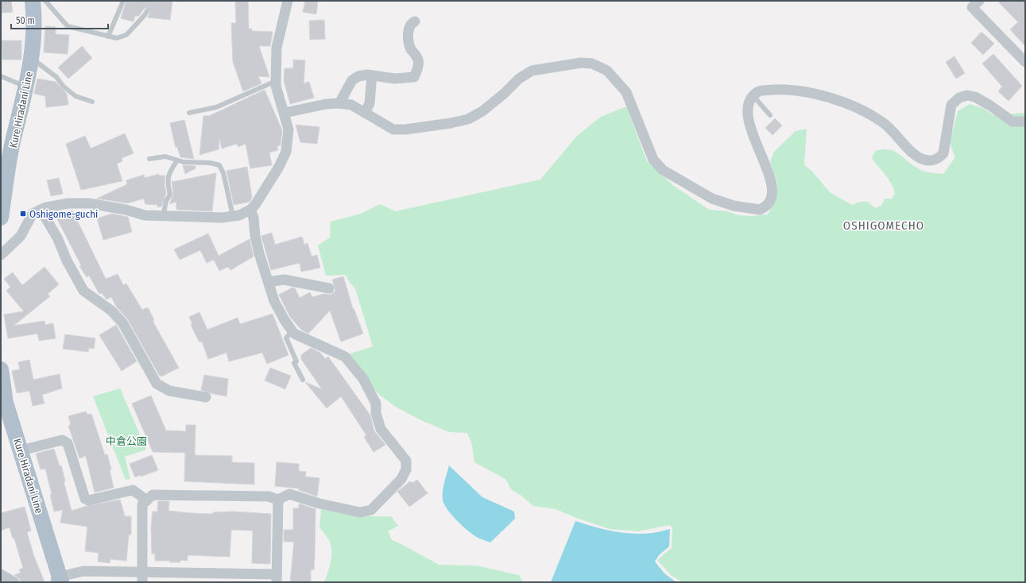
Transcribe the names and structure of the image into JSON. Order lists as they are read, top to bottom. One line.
{"streets":{"main road":["Kure Hiradani Line"]},"districts":["OSHIGOMECHO"],"parks":["中倉公園"],"places":{"transit":["Oshigome-guchi"]},"scale_bar":"50 m"}
